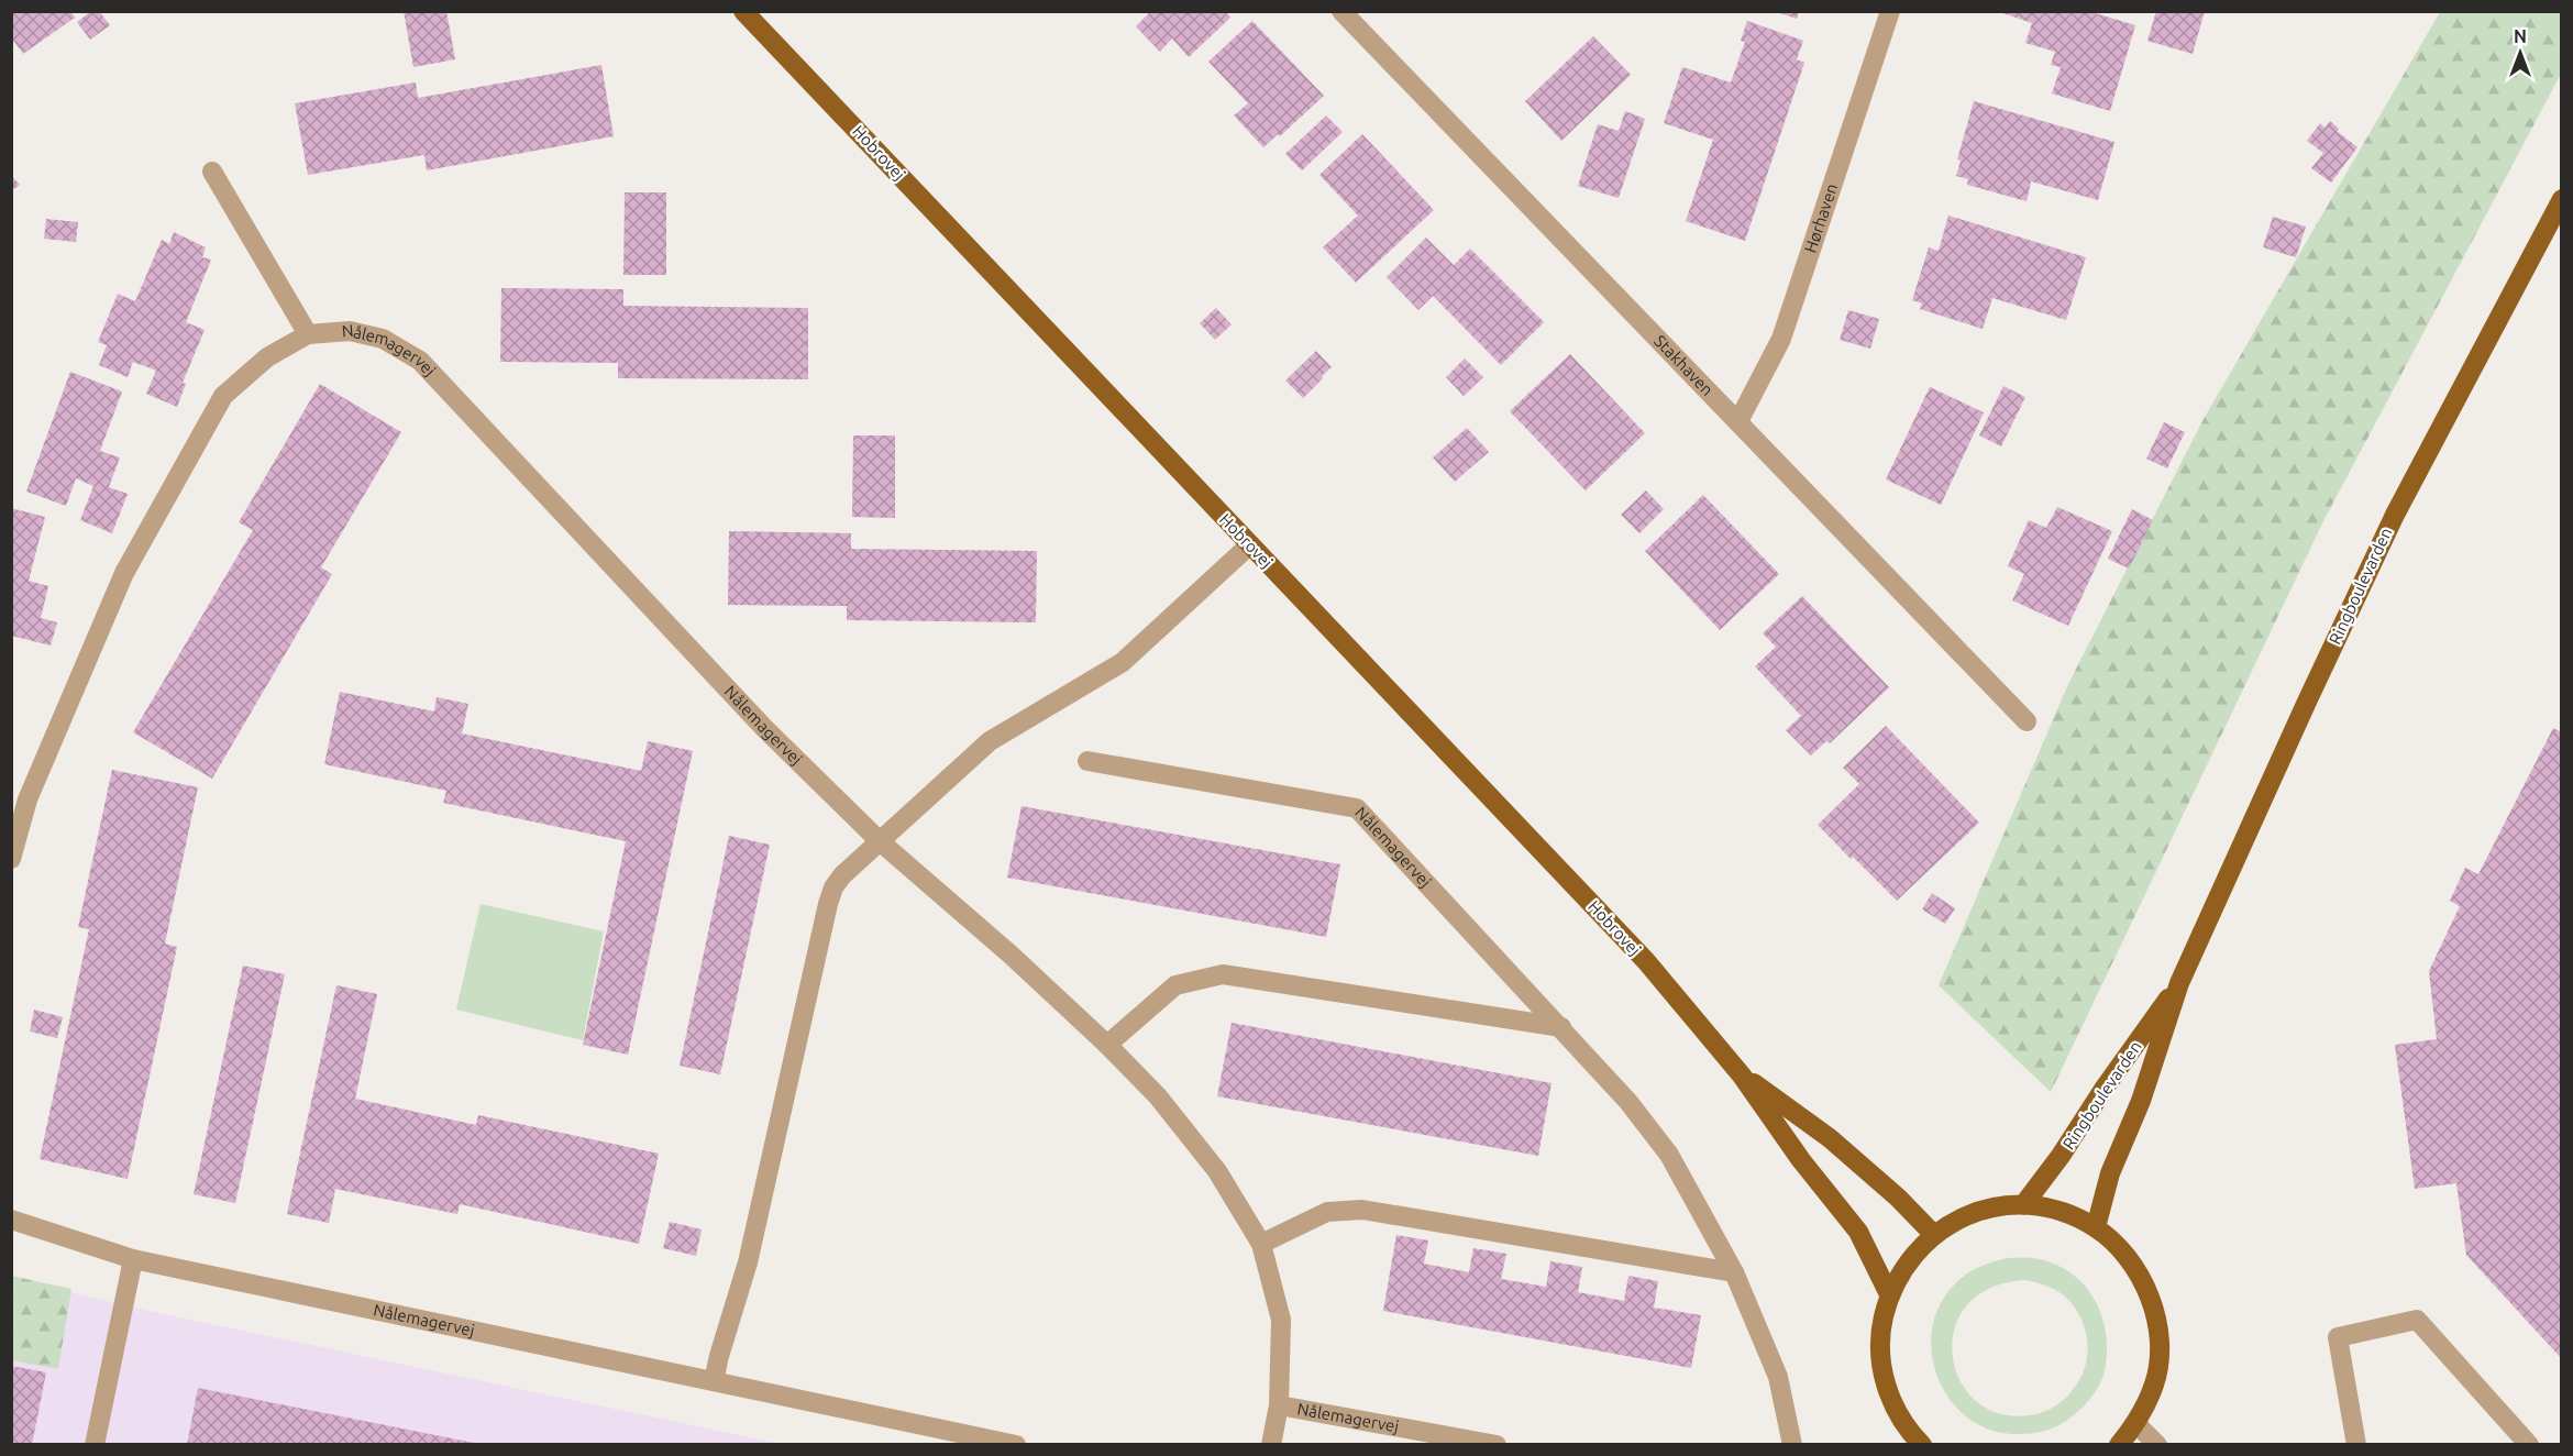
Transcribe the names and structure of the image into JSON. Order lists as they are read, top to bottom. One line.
{"streets":{"main road":["Hobrovej","Ringboulevarden"],"street":["Hørhaven","Nålemagervej","Stakhaven"]},"crossings":[["Hørhaven","Stakhaven"]],"north":"top"}
